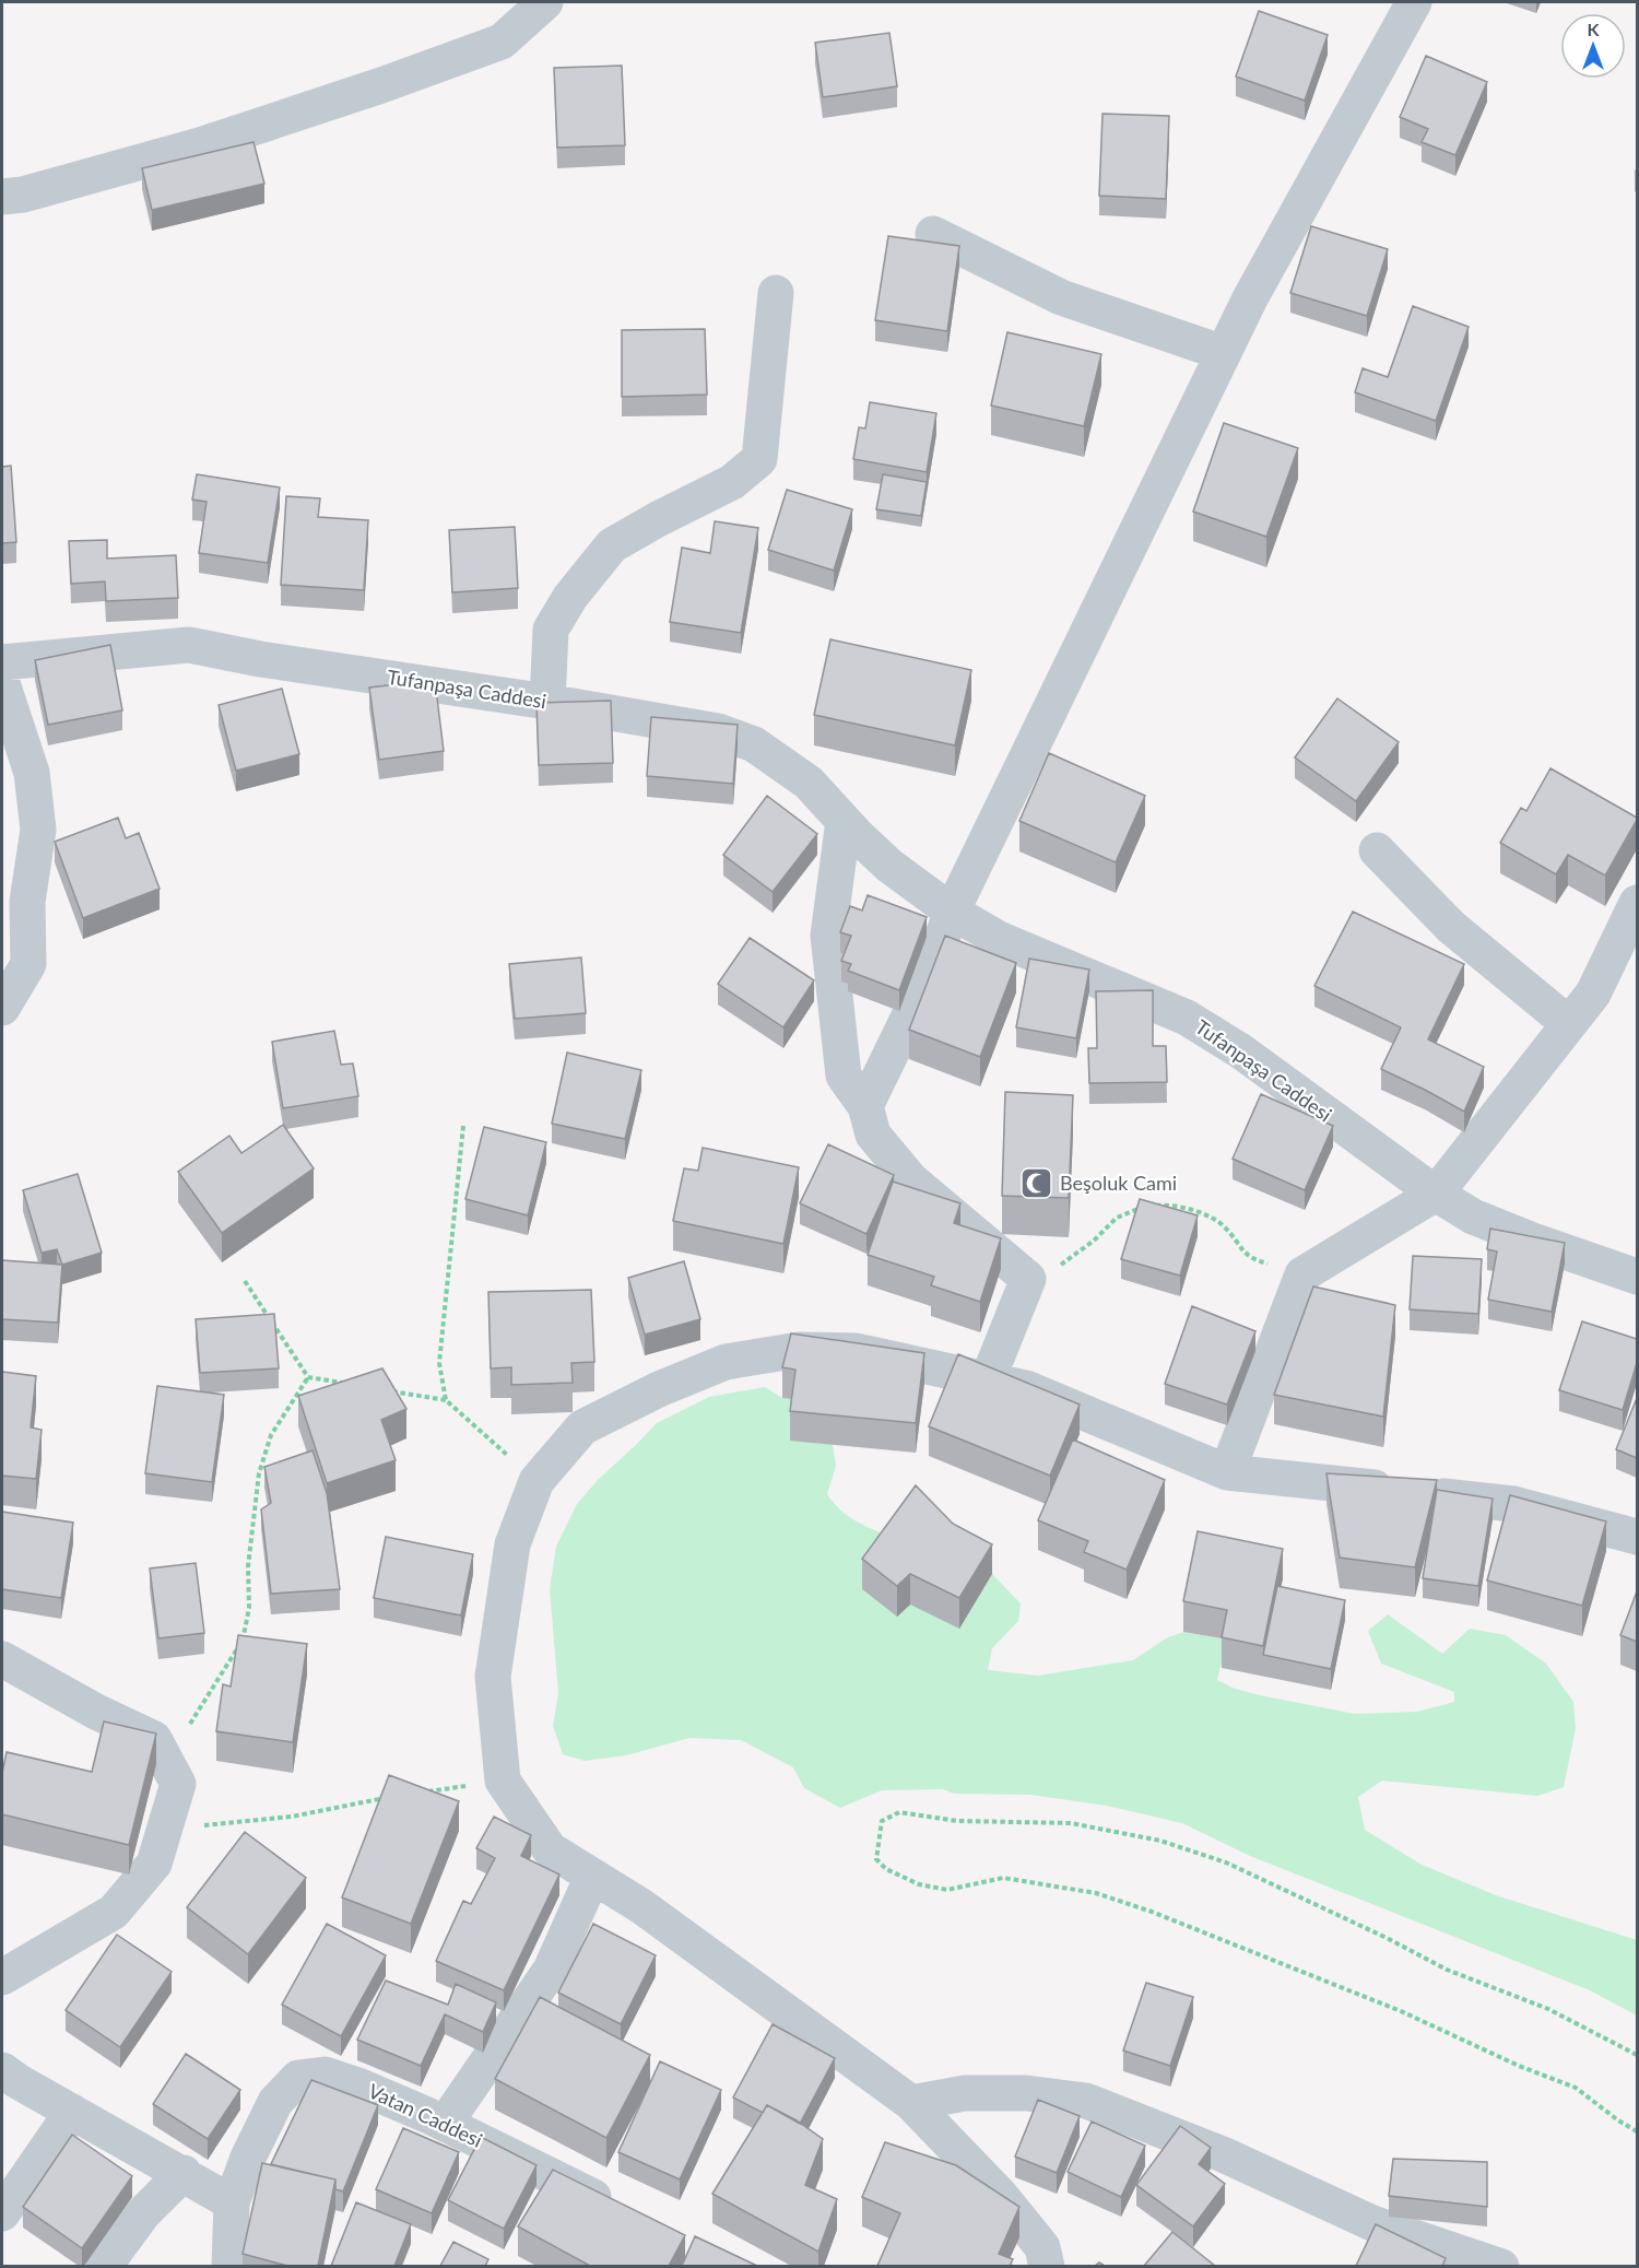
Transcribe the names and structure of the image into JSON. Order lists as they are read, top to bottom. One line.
{"streets":{"street":["Tufanpaşa Caddesi","Vatan Caddesi"]},"places":{"mosque":["Beşoluk Cami"]},"north":"top"}
